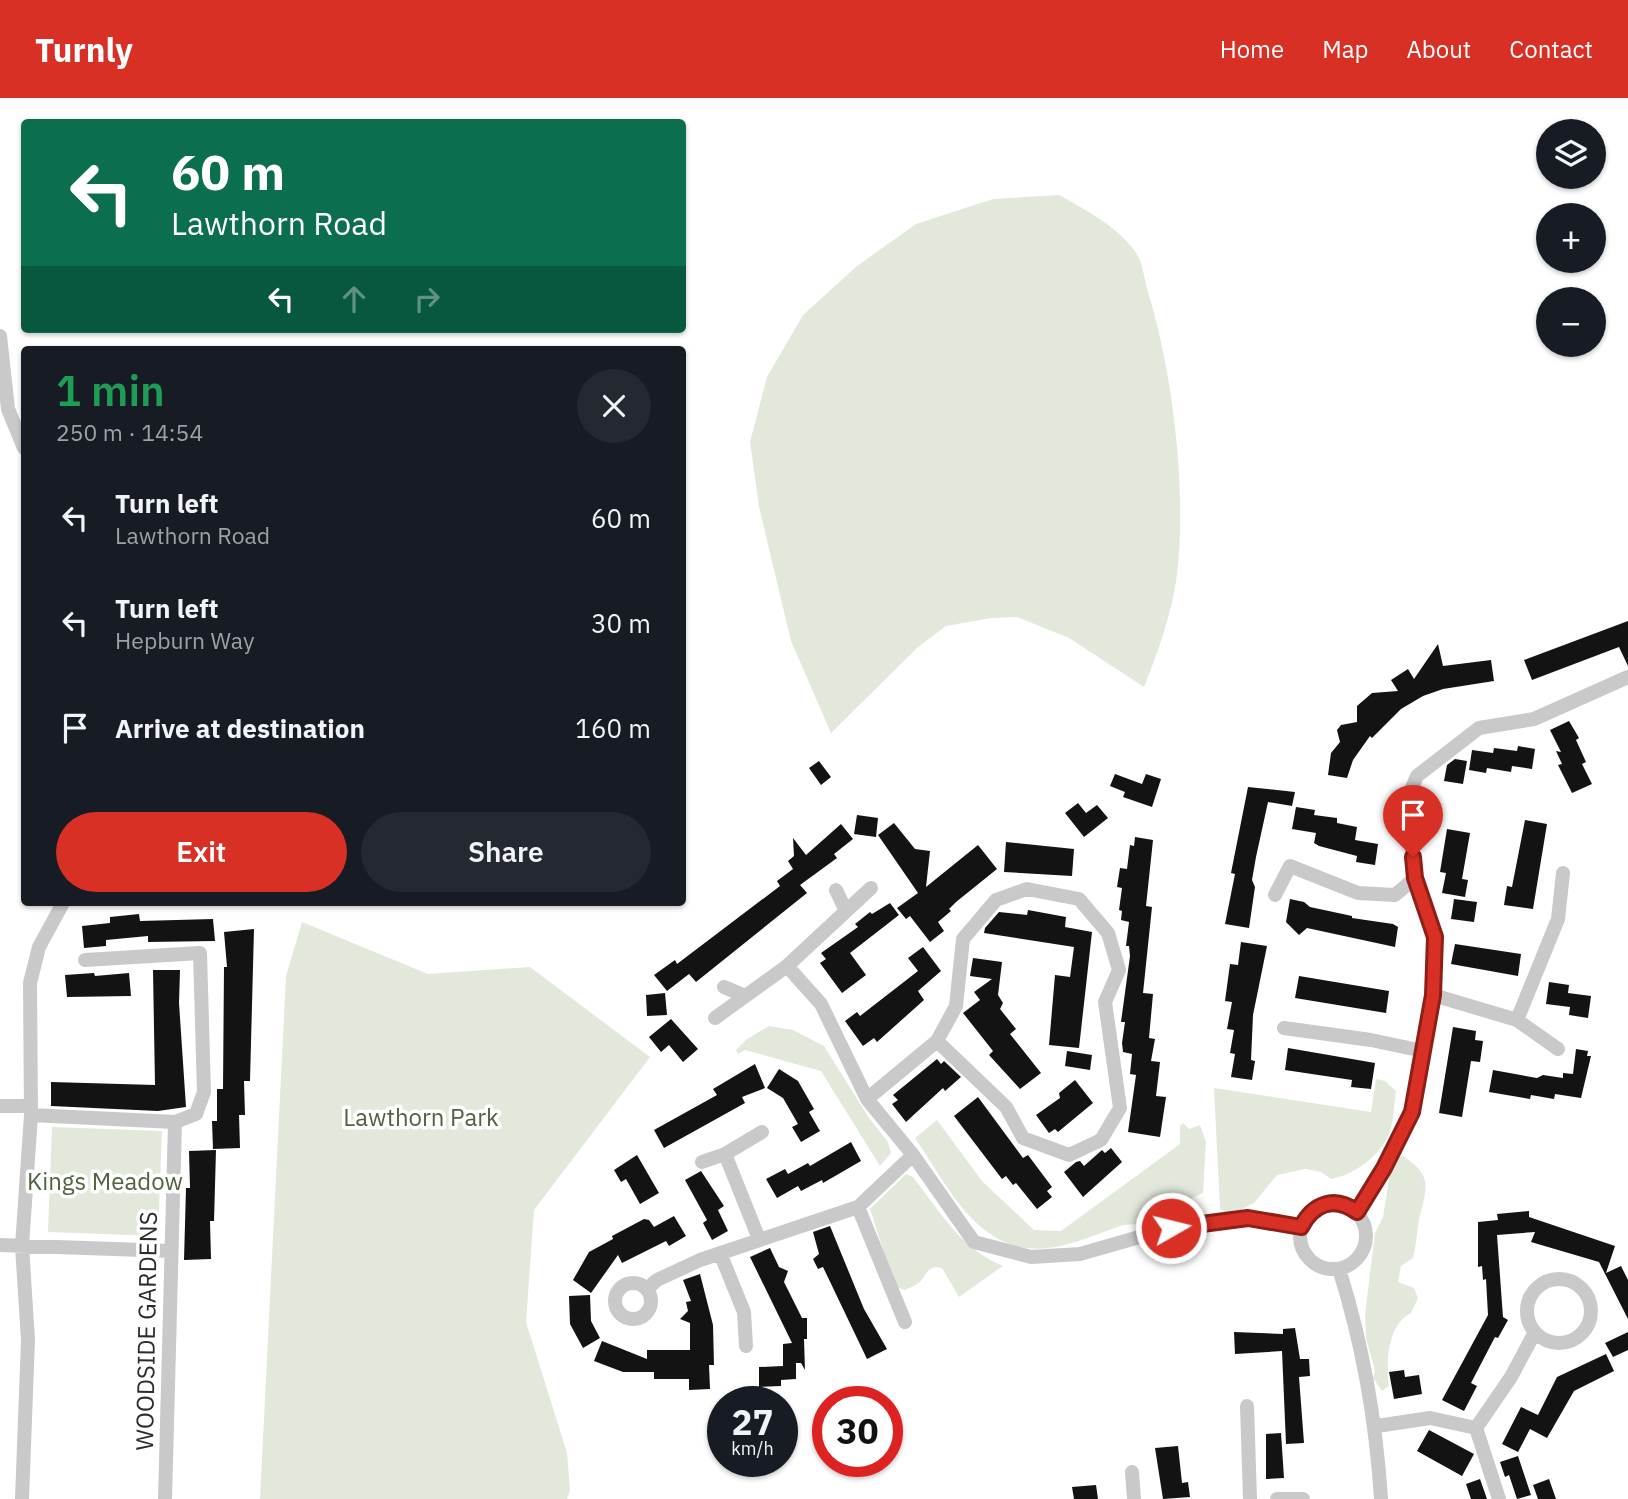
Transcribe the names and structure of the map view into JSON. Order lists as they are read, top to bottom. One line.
{"streets":{"street":["WOODSIDE GARDENS"]},"parks":["Lawthorn Park","Kings Meadow"],"page":{"header":"Turnly","nav":["Home","Map","About","Contact"],"map_buttons":["+","−"],"turn":["60 m","Lawthorn Road"],"heading":["1 min","250 m · 14:54"],"list":[{"name":"Turn left","note":"Lawthorn Road","value":"60 m"},{"name":"Turn left","note":"Hepburn Way","value":"30 m"},{"name":"Arrive at destination","value":"160 m"}],"buttons":["Exit","Share"],"speed":"27 km/h","limit":"30"}}
